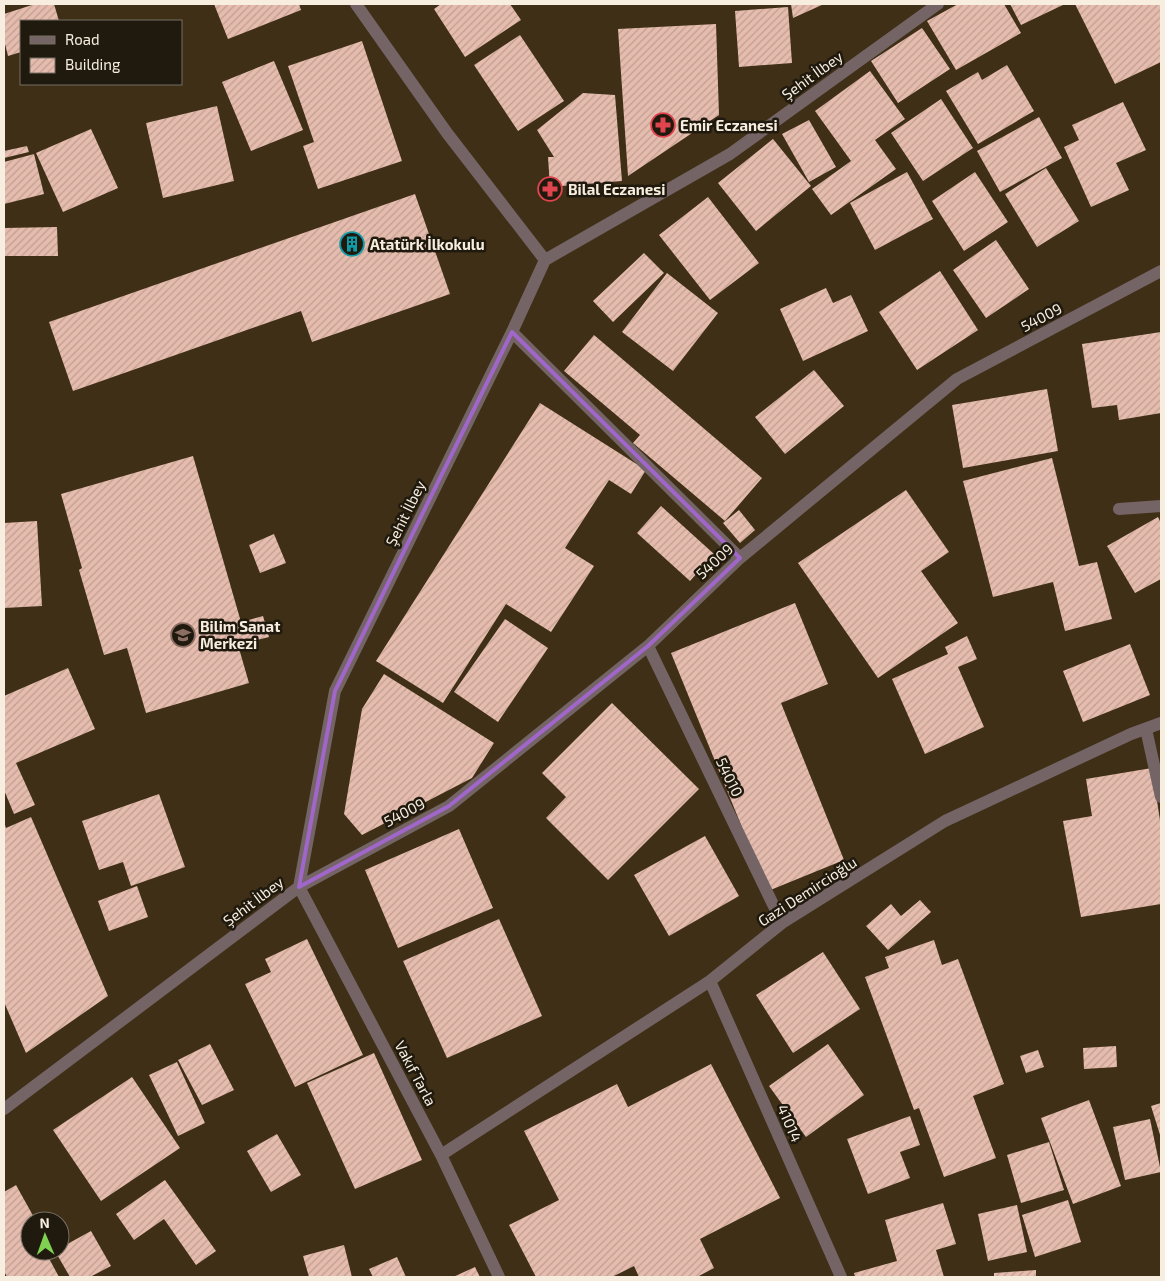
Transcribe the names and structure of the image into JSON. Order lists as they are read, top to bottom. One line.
{"streets":{"street":["Şehit İlbey","54009","54010","Gazi Demircioğlu","Vakıf Tarla","41014"]},"crossings":[["Şehit İlbey","54009"],["Şehit İlbey","Vakıf Tarla"],["54009","54010"],["54009","Vakıf Tarla"],["54010","Gazi Demircioğlu"],["Gazi Demircioğlu","Vakıf Tarla"],["Gazi Demircioğlu","41014"]],"places":{"pharmacy":["Emir Eczanesi","Bilal Eczanesi"],"building":["Atatürk İlkokulu"],"school or university":["Bilim Sanat Merkezi"]},"legend":["Road","Building"],"north":"top"}
